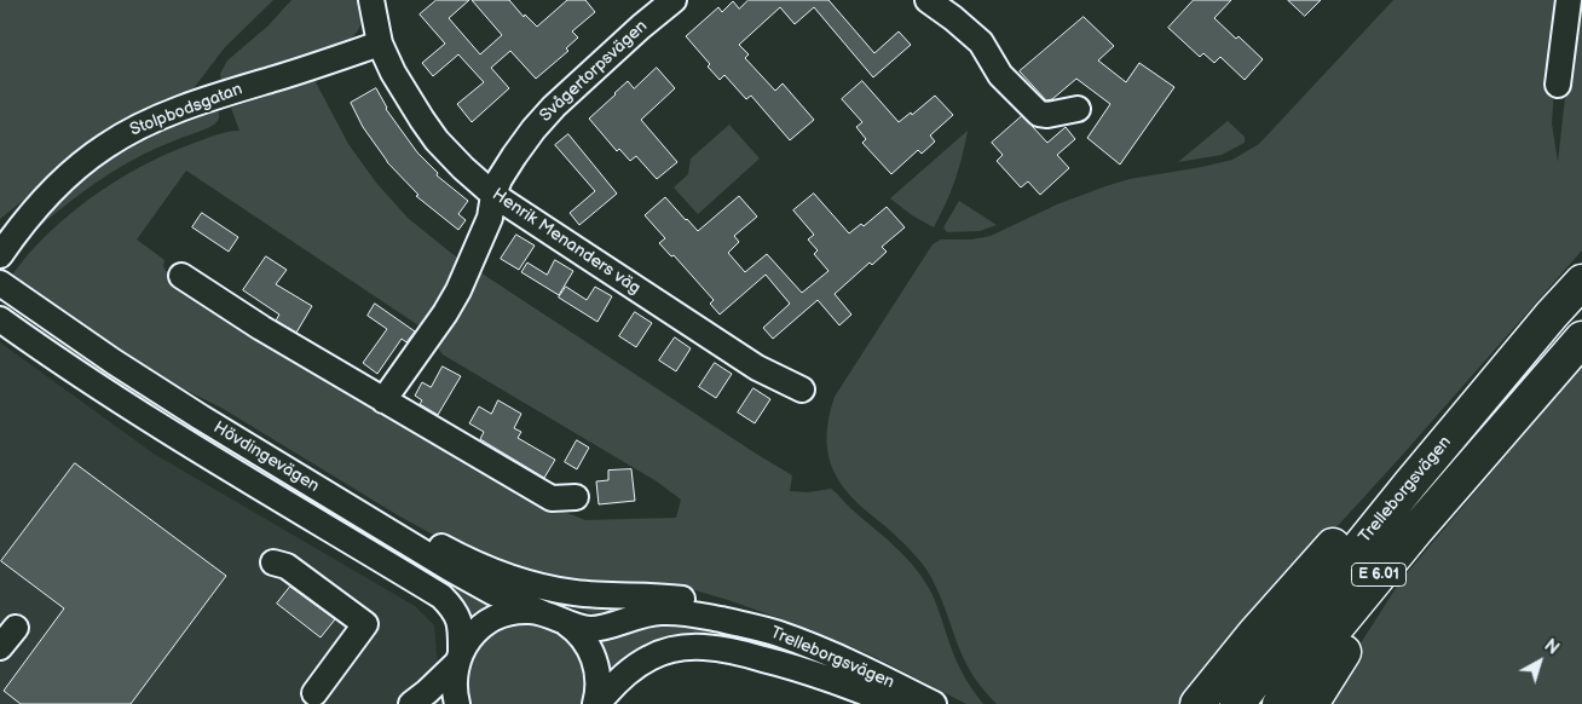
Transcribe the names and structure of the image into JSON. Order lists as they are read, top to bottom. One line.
{"streets":{"highway":["Trelleborgsvägen","E 6.01"],"street":["Svågertorpsvägen","Stolpbodsgatan","Henrik Menanders väg","Hövdingevägen"]},"crossings":[["Svågertorpsvägen","Henrik Menanders väg"],["Stolpbodsgatan","Henrik Menanders väg"],["Hövdingevägen","Trelleborgsvägen"]],"north":"top right"}
